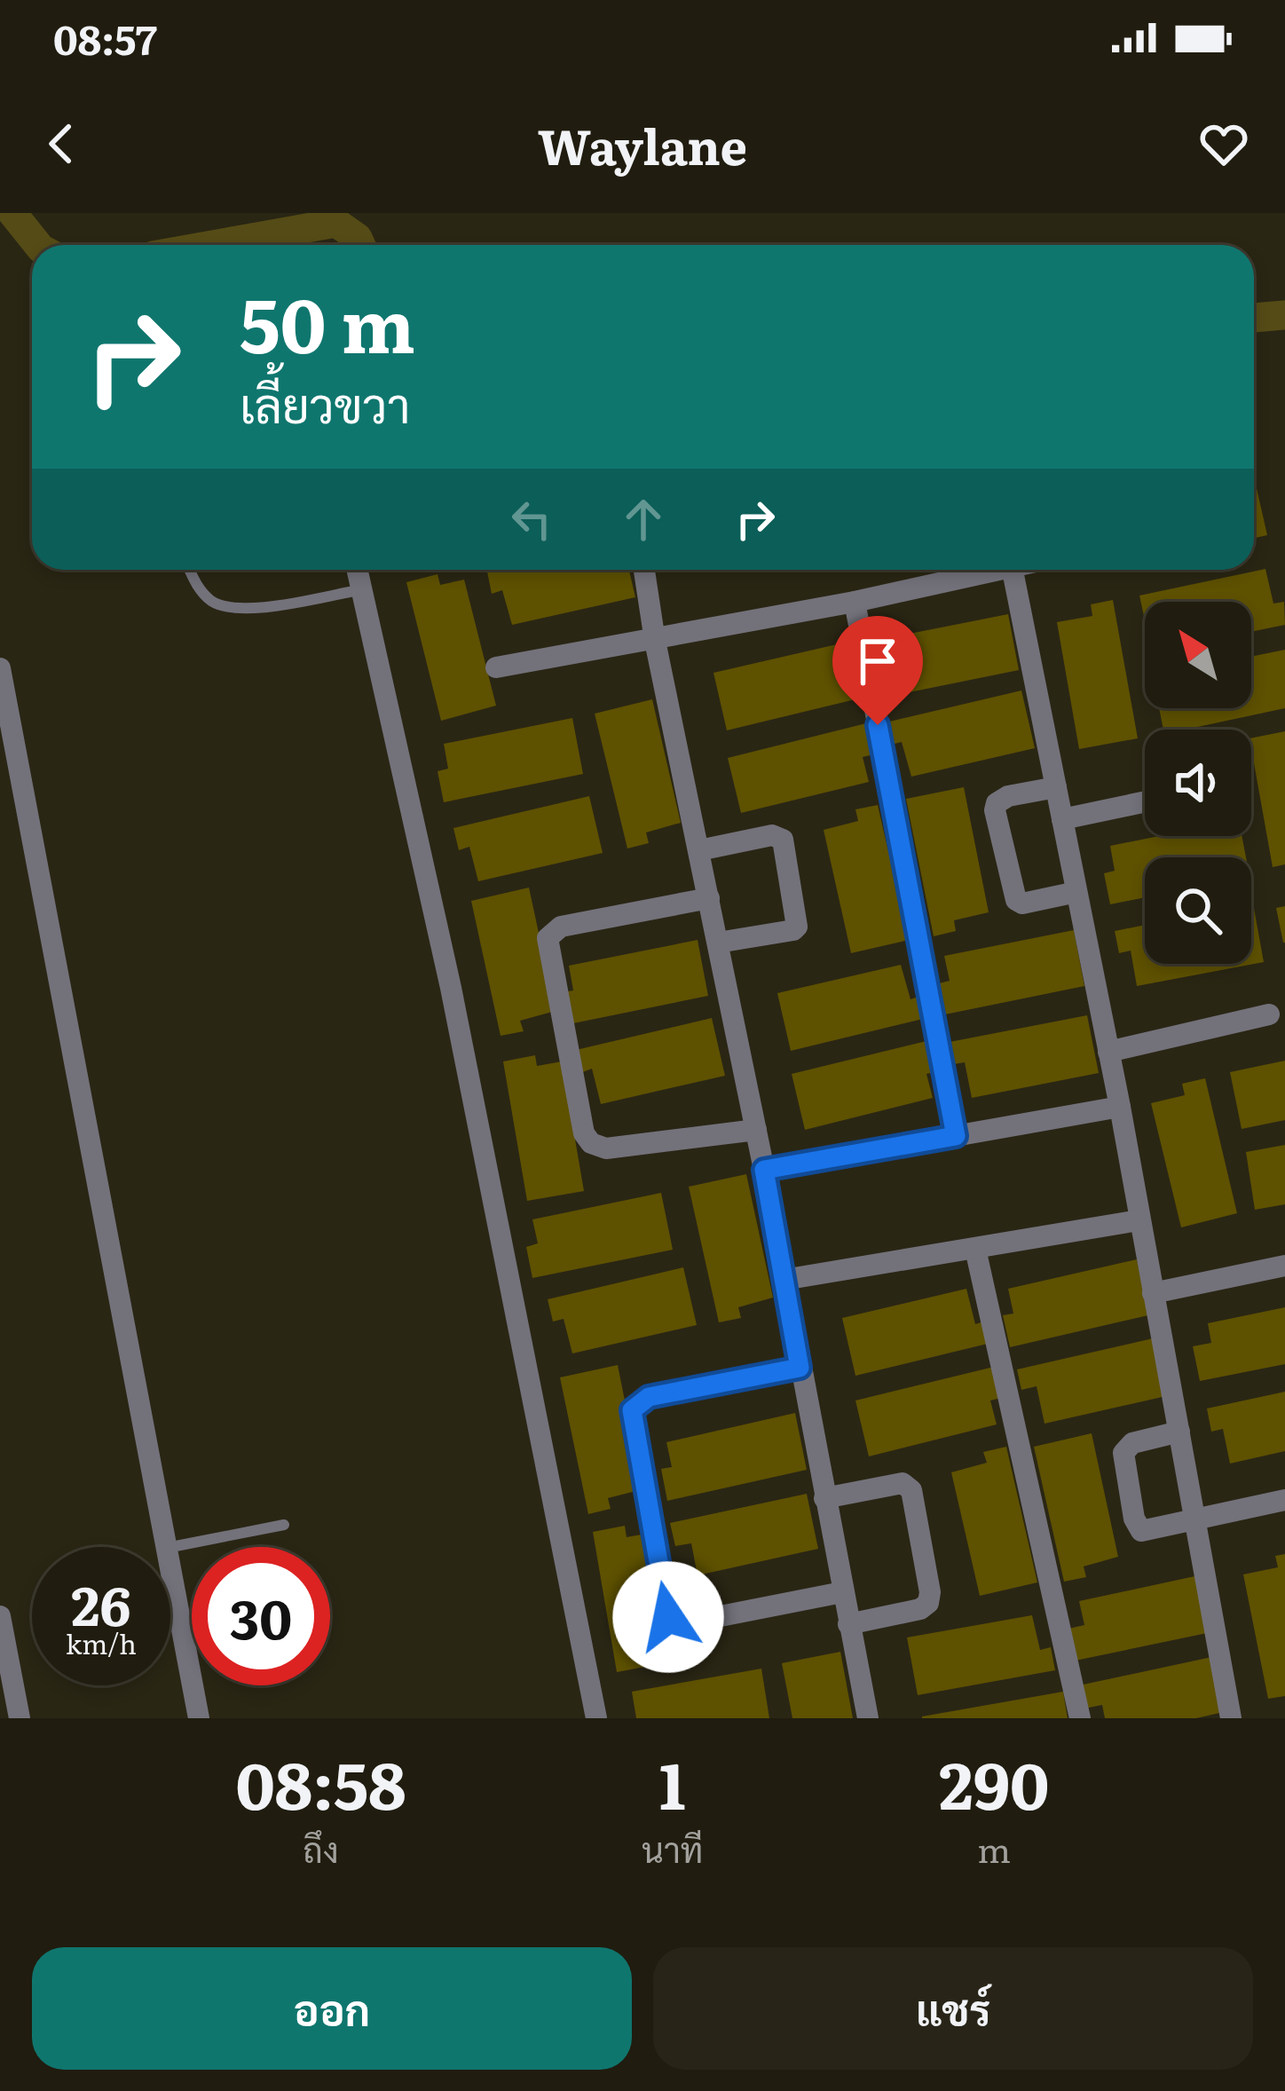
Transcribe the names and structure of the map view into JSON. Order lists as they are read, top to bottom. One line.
{"north":"top left","page":{"status":"08:57","header":"Waylane","turn":["50 m","เลี้ยวขวา"],"speed":"26 km/h","limit":"30","eta":["08:58","ถึง","1","นาที","290","m"],"buttons":["ออก","แชร์"]}}
